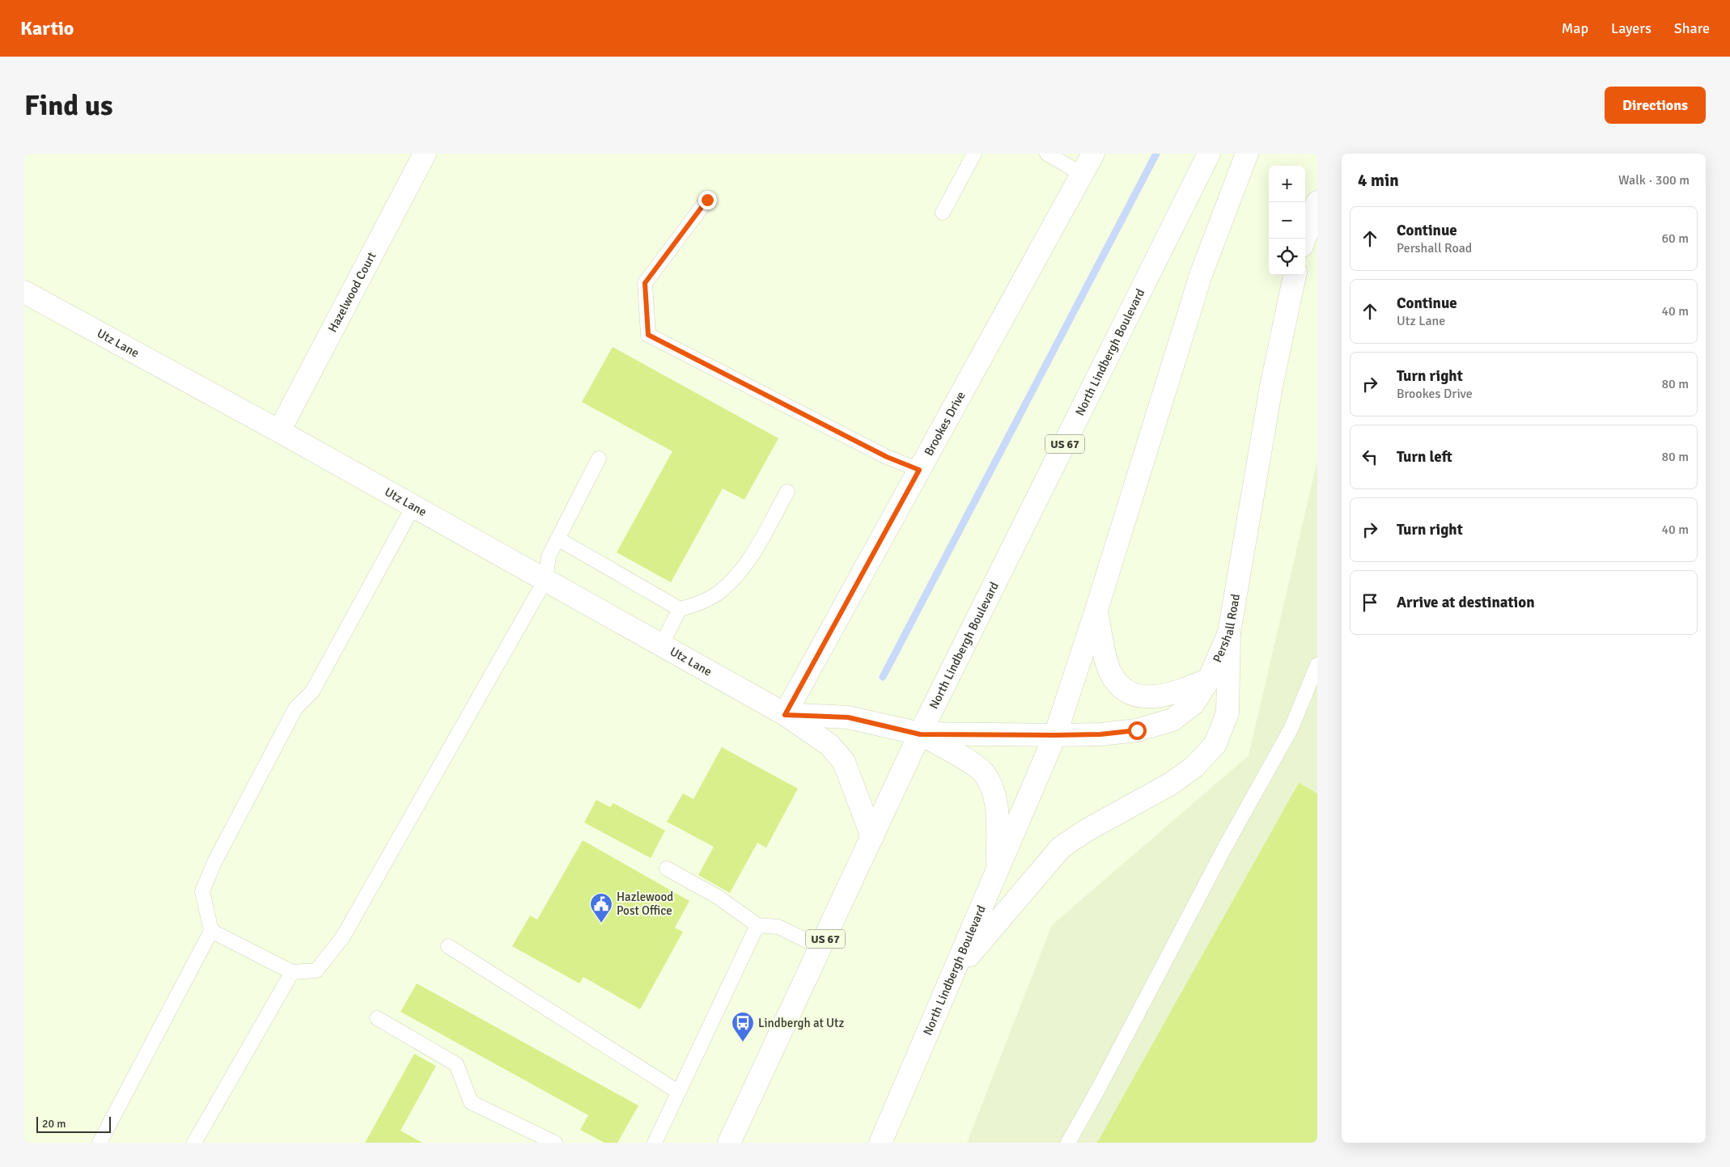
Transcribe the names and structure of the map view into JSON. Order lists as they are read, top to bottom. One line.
{"streets":{"main road":["Hazelwood Court","Utz Lane","North Lindbergh Boulevard","Brookes Drive","US 67","Pershall Road"]},"crossings":[["Hazelwood Court","Utz Lane"],["Utz Lane","North Lindbergh Boulevard"],["Utz Lane","Brookes Drive"],["Utz Lane","Pershall Road"],["North Lindbergh Boulevard","Pershall Road"]],"places":{"public building":["Hazlewood Post Office"],"bus stop":["Lindbergh at Utz"]},"scale_bar":"20 m","page":{"header":"Kartio","nav":["Map","Layers","Share"],"buttons":"Directions","title":"Find us","heading":["4 min","Walk · 300 m"],"map_buttons":["+","−"],"list":[["Continue","Pershall Road","60 m"],["Continue","Utz Lane","40 m"],["Turn right","Brookes Drive","80 m"],["Turn left","80 m"],["Turn right","40 m"],"Arrive at destination"],"scale":"20 m"}}
